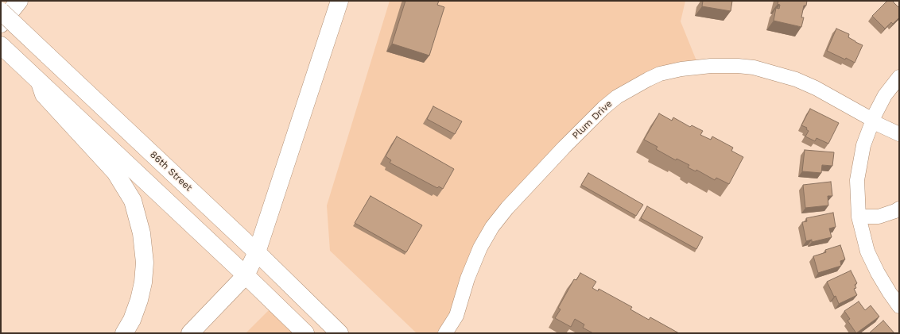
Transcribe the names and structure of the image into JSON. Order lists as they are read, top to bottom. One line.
{"streets":{"main road":["86th Street"],"street":["Plum Drive"]}}
